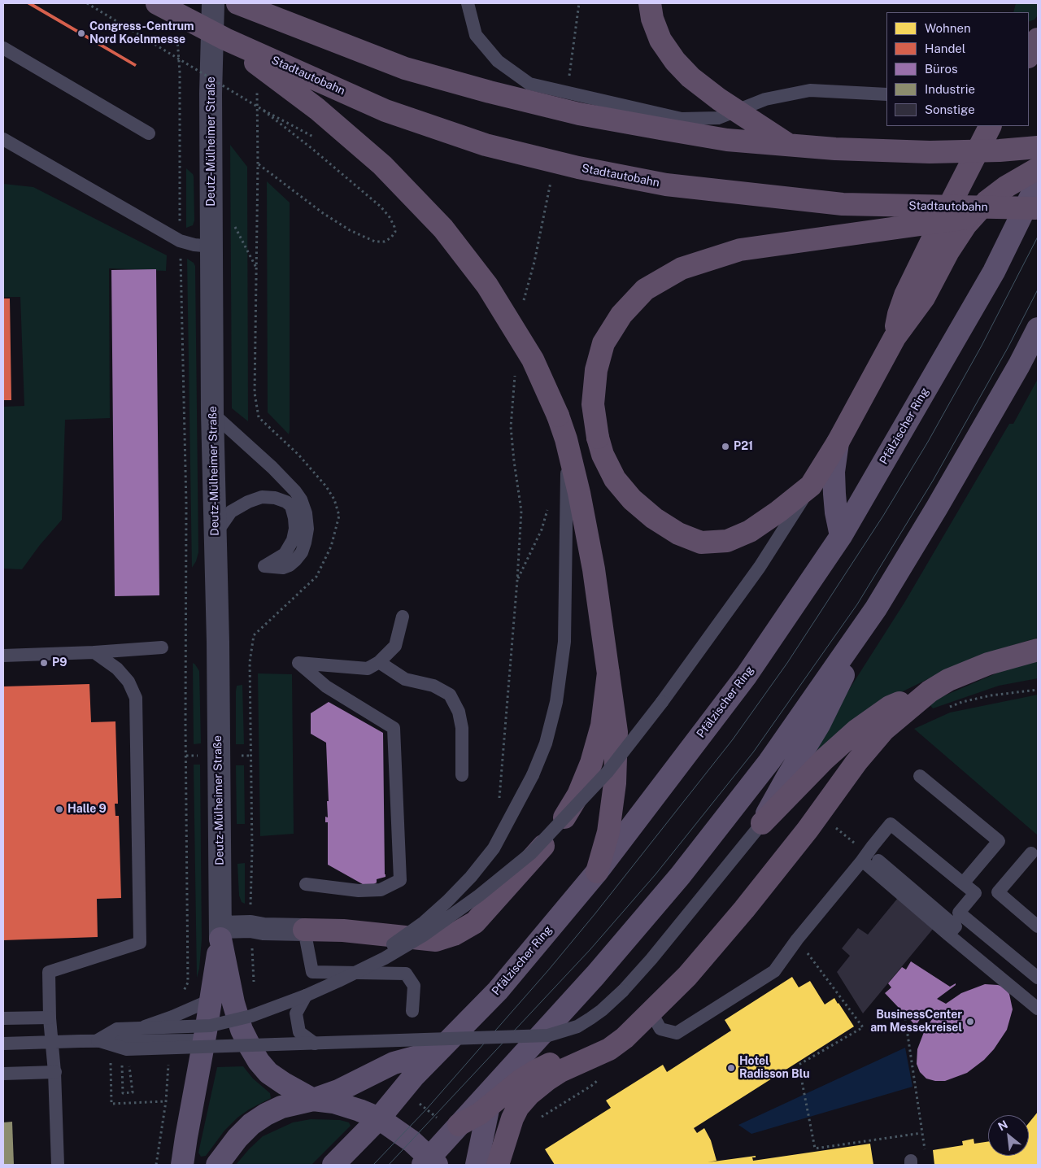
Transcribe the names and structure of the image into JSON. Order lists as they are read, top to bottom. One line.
{"streets":{"highway":["Stadtautobahn"],"main road":["Pfälzischer Ring"],"street":["Deutz-Mülheimer Straße"]},"places":["Congress-Centrum Nord Koelnmesse","P21","P9","Halle 9","BusinessCenter am Messekreisel","Hotel Radisson Blu"],"legend":["Wohnen","Handel","Büros","Industrie","Sonstige"],"north":"top left"}
